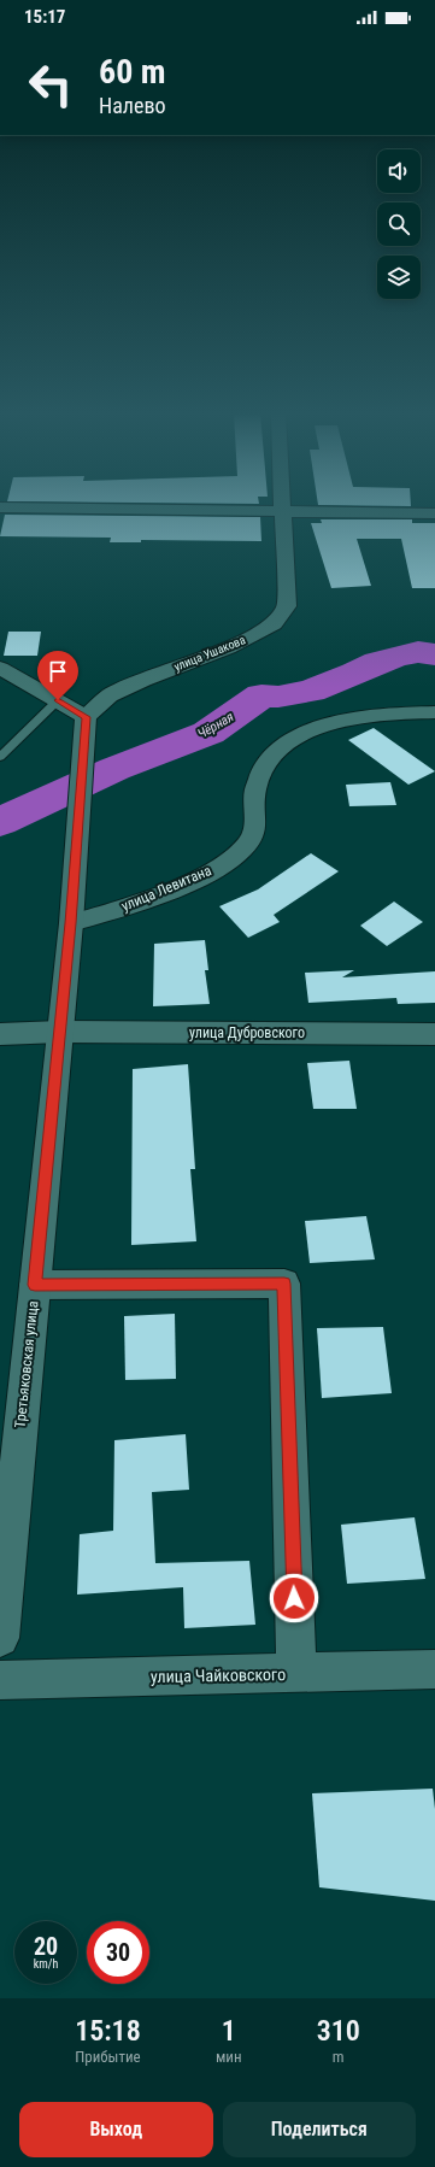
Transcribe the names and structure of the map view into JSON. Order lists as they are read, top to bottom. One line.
{"streets":{"street":["улица Ушакова","улица Левитана","улица Дубровского","Третьяковская улица","улица Чайковского"]},"crossings":[["улица Ушакова","Третьяковская улица"],["улица Левитана","Третьяковская улица"],["улица Дубровского","Третьяковская улица"]],"water":["Чёрная"],"page":{"status":"15:17","turn":["60 m","Налево"],"speed":"20 km/h","limit":"30","eta":["15:18","Прибытие","1","мин","310","m"],"buttons":["Выход","Поделиться"]}}
